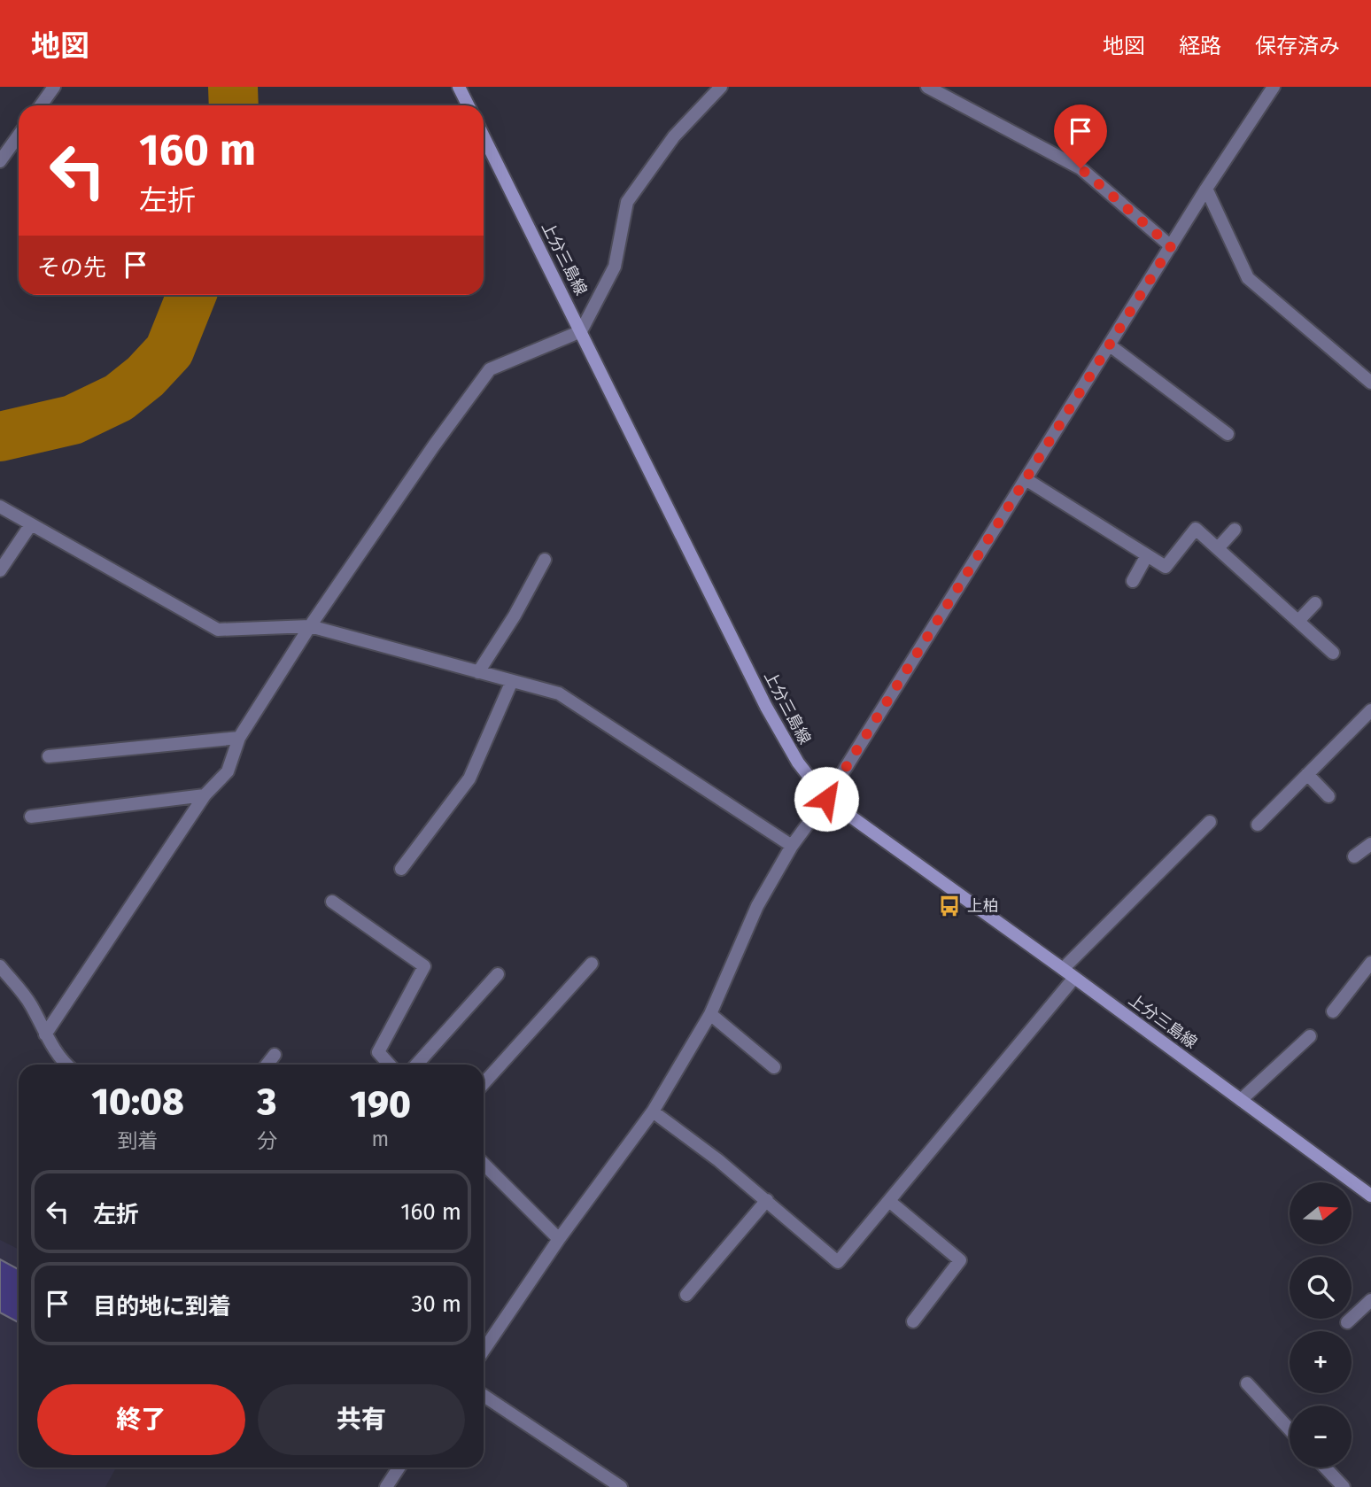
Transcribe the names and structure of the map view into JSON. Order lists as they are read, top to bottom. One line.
{"streets":{"main road":["上分三島線"]},"places":{"bus stop":["上柏"]},"north":"right","page":{"header":"地図","nav":["地図","経路","保存済み"],"turn":["160 m","左折"],"then":"その先","eta":["10:08","到着","3","分","190","m"],"list":[{"name":"左折","value":"160 m"},{"name":"目的地に到着","value":"30 m"}],"map_buttons":["+","−"],"buttons":["終了","共有"]}}
